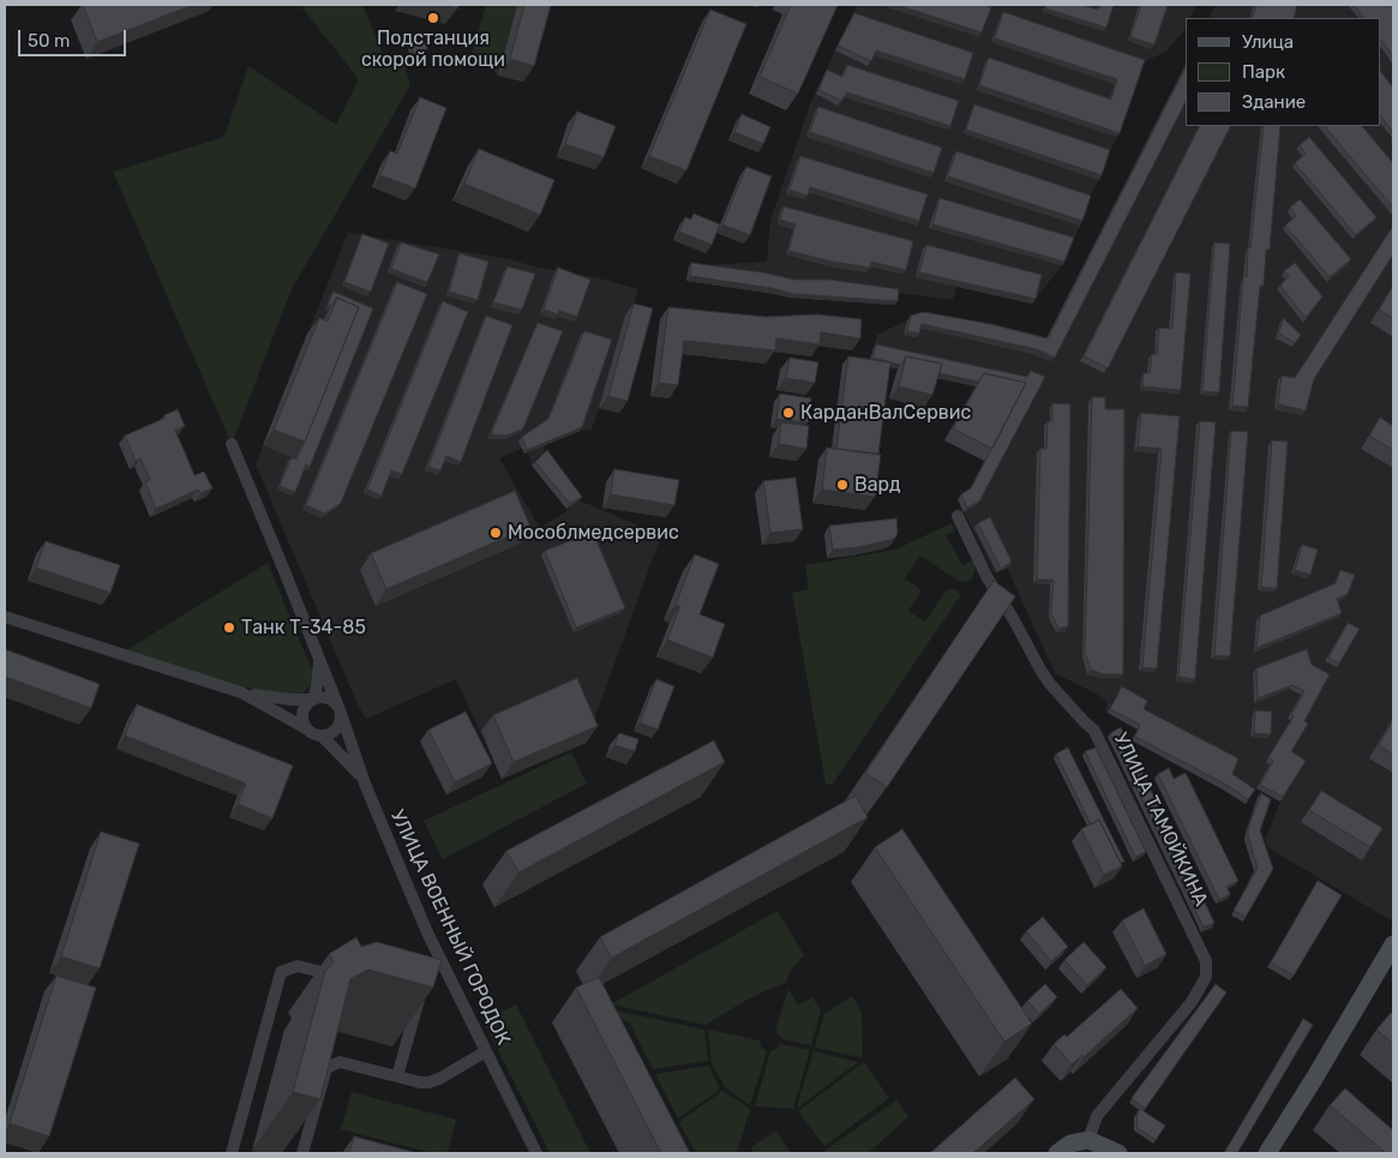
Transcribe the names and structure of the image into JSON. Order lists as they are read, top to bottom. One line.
{"streets":{"street":["УЛИЦА ТАМОЙКИНА","УЛИЦА ВОЕННЫЙ ГОРОДОК"]},"places":["Подстанция скорой помощи","КарданВалСервис","Вард","Мособлмедсервис","Танк Т-34-85"],"legend":["Улица","Парк","Здание"],"scale_bar":"50 m"}
